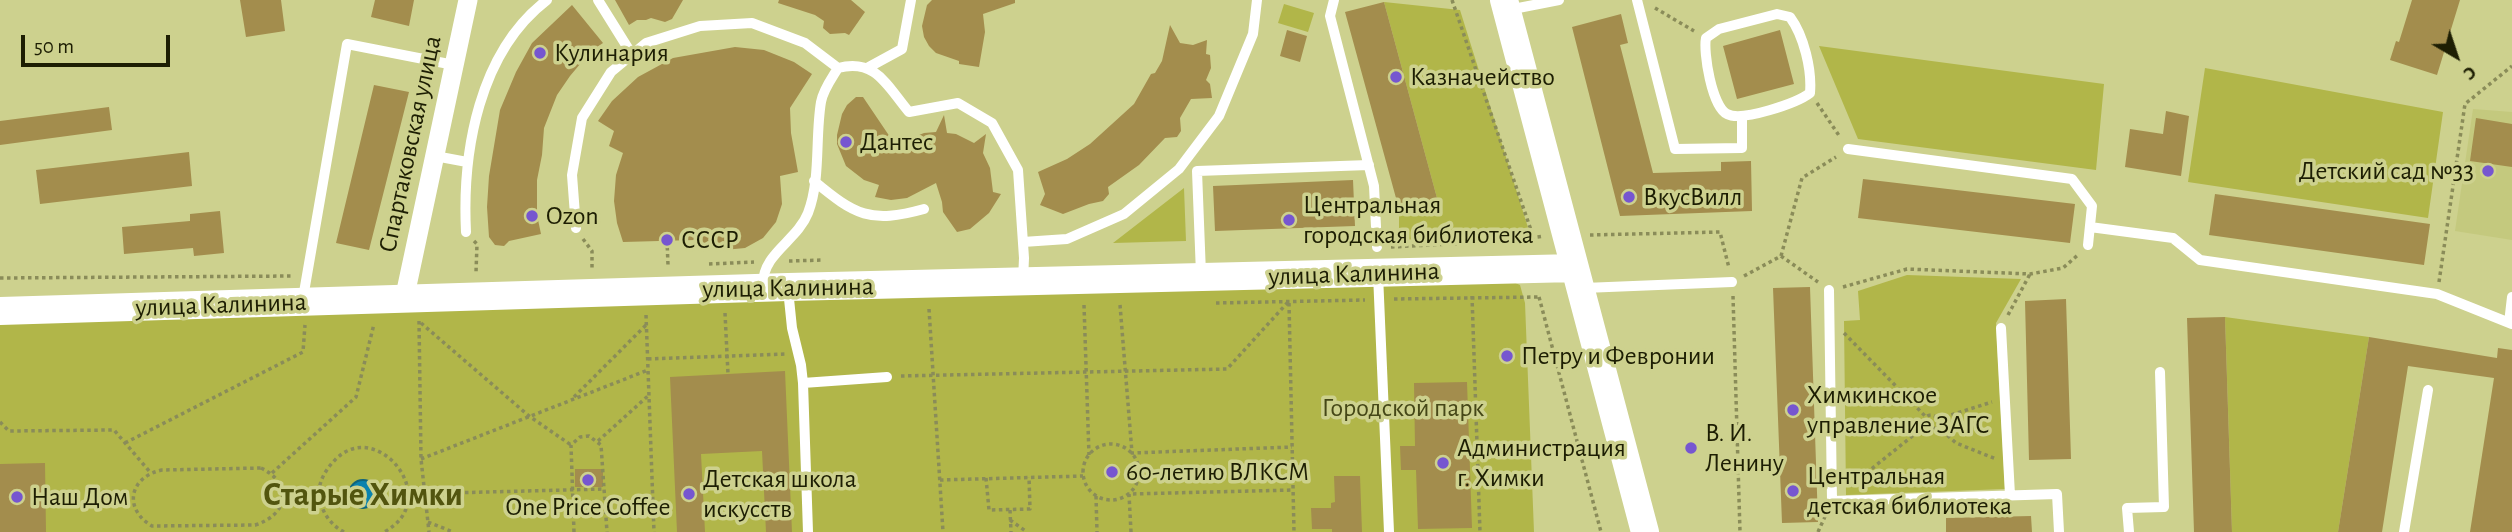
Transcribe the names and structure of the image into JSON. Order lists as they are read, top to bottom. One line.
{"streets":{"street":["Спартаковская улица","улица Калинина"]},"crossings":[["Спартаковская улица","улица Калинина"]],"districts":["Старые Химки"],"parks":["Городской парк"],"places":["Кулинария","Казначейство","Дантес","Детский сад №33","ВкусВилл","Ozon","Центральная городская библиотека","СССР","Петру и Февронии","Химкинское управление ЗАГС","В. И. Ленину","Администрация г. Химки","60-летию ВЛКСМ","One Price Coffee","Центральная детская библиотека","Детская школа искусств","Наш Дом"],"scale_bar":"50 m","north":"bottom right"}
